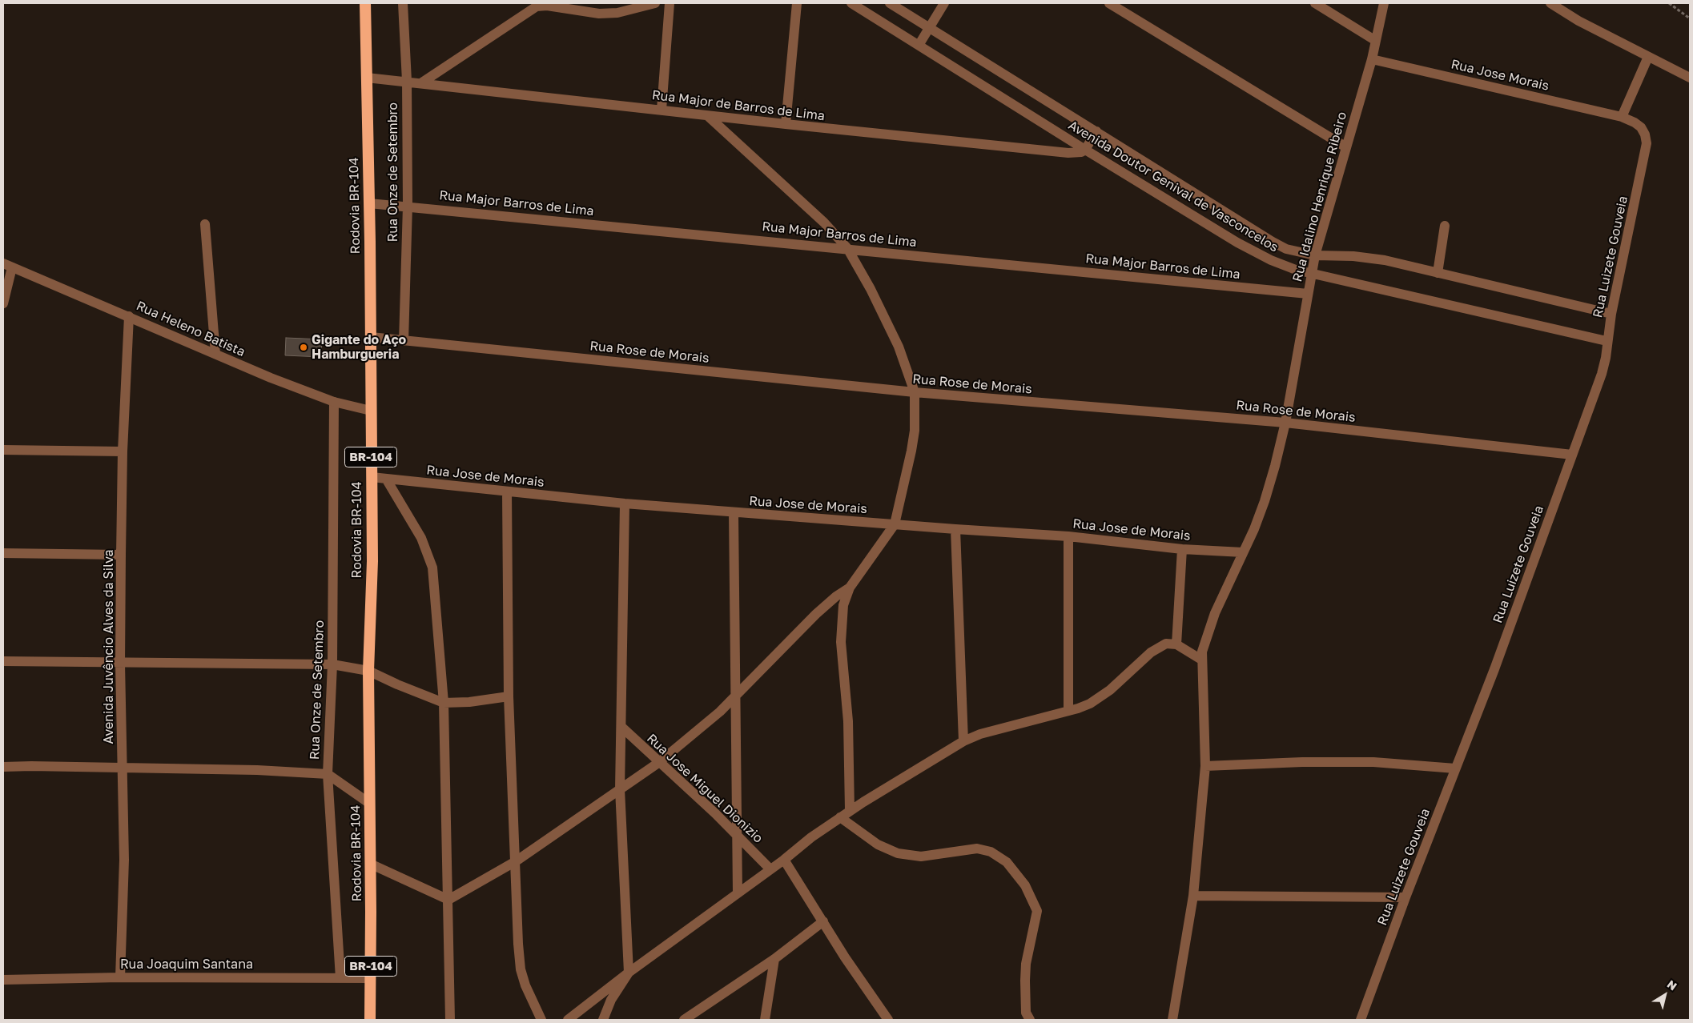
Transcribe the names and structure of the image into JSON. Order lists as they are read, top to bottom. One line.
{"streets":{"highway":["Rodovia BR-104","BR-104"],"street":["Rua Jose Morais","Rua Major de Barros de Lima","Rua Onze de Setembro","Avenida Doutor Genival de Vasconcelos","Rua Idalino Henrique Ribeiro","Rua Major Barros de Lima","Rua Luizete Gouveia","Rua Heleno Batista","Rua Rose de Morais","Rua Jose de Morais","Avenida Juvêncio Alves da Silva","Rua Jose Miguel Dionizio","Rua Joaquim Santana"]},"crossings":[["Rua Jose Morais","Rua Idalino Henrique Ribeiro"],["Rua Jose Morais","Rua Luizete Gouveia"],["Rua Major de Barros de Lima","Rua Onze de Setembro"],["Rua Major de Barros de Lima","Avenida Doutor Genival de Vasconcelos"],["Rua Major de Barros de Lima","Rodovia BR-104"],["Rua Onze de Setembro","Rua Major Barros de Lima"],["Rua Onze de Setembro","Rua Heleno Batista"],["Rua Onze de Setembro","Rua Rose de Morais"],["Rua Onze de Setembro","Rua Joaquim Santana"],["Avenida Doutor Genival de Vasconcelos","Rua Idalino Henrique Ribeiro"],["Avenida Doutor Genival de Vasconcelos","Rua Luizete Gouveia"],["Rua Idalino Henrique Ribeiro","Rua Major Barros de Lima"],["Rua Idalino Henrique Ribeiro","Rua Rose de Morais"],["Rua Idalino Henrique Ribeiro","Rua Jose de Morais"],["Rua Major Barros de Lima","Rodovia BR-104"],["Rodovia BR-104","Rua Heleno Batista"],["Rodovia BR-104","Rua Rose de Morais"],["Rodovia BR-104","BR-104"],["Rodovia BR-104","Rua Jose de Morais"],["Rodovia BR-104","Rua Joaquim Santana"],["Rua Luizete Gouveia","Rua Rose de Morais"],["Rua Heleno Batista","Avenida Juvêncio Alves da Silva"],["BR-104","Rua Joaquim Santana"],["Avenida Juvêncio Alves da Silva","Rua Joaquim Santana"]],"places":["Gigante do Aço Hamburgueria"],"north":"top right"}
